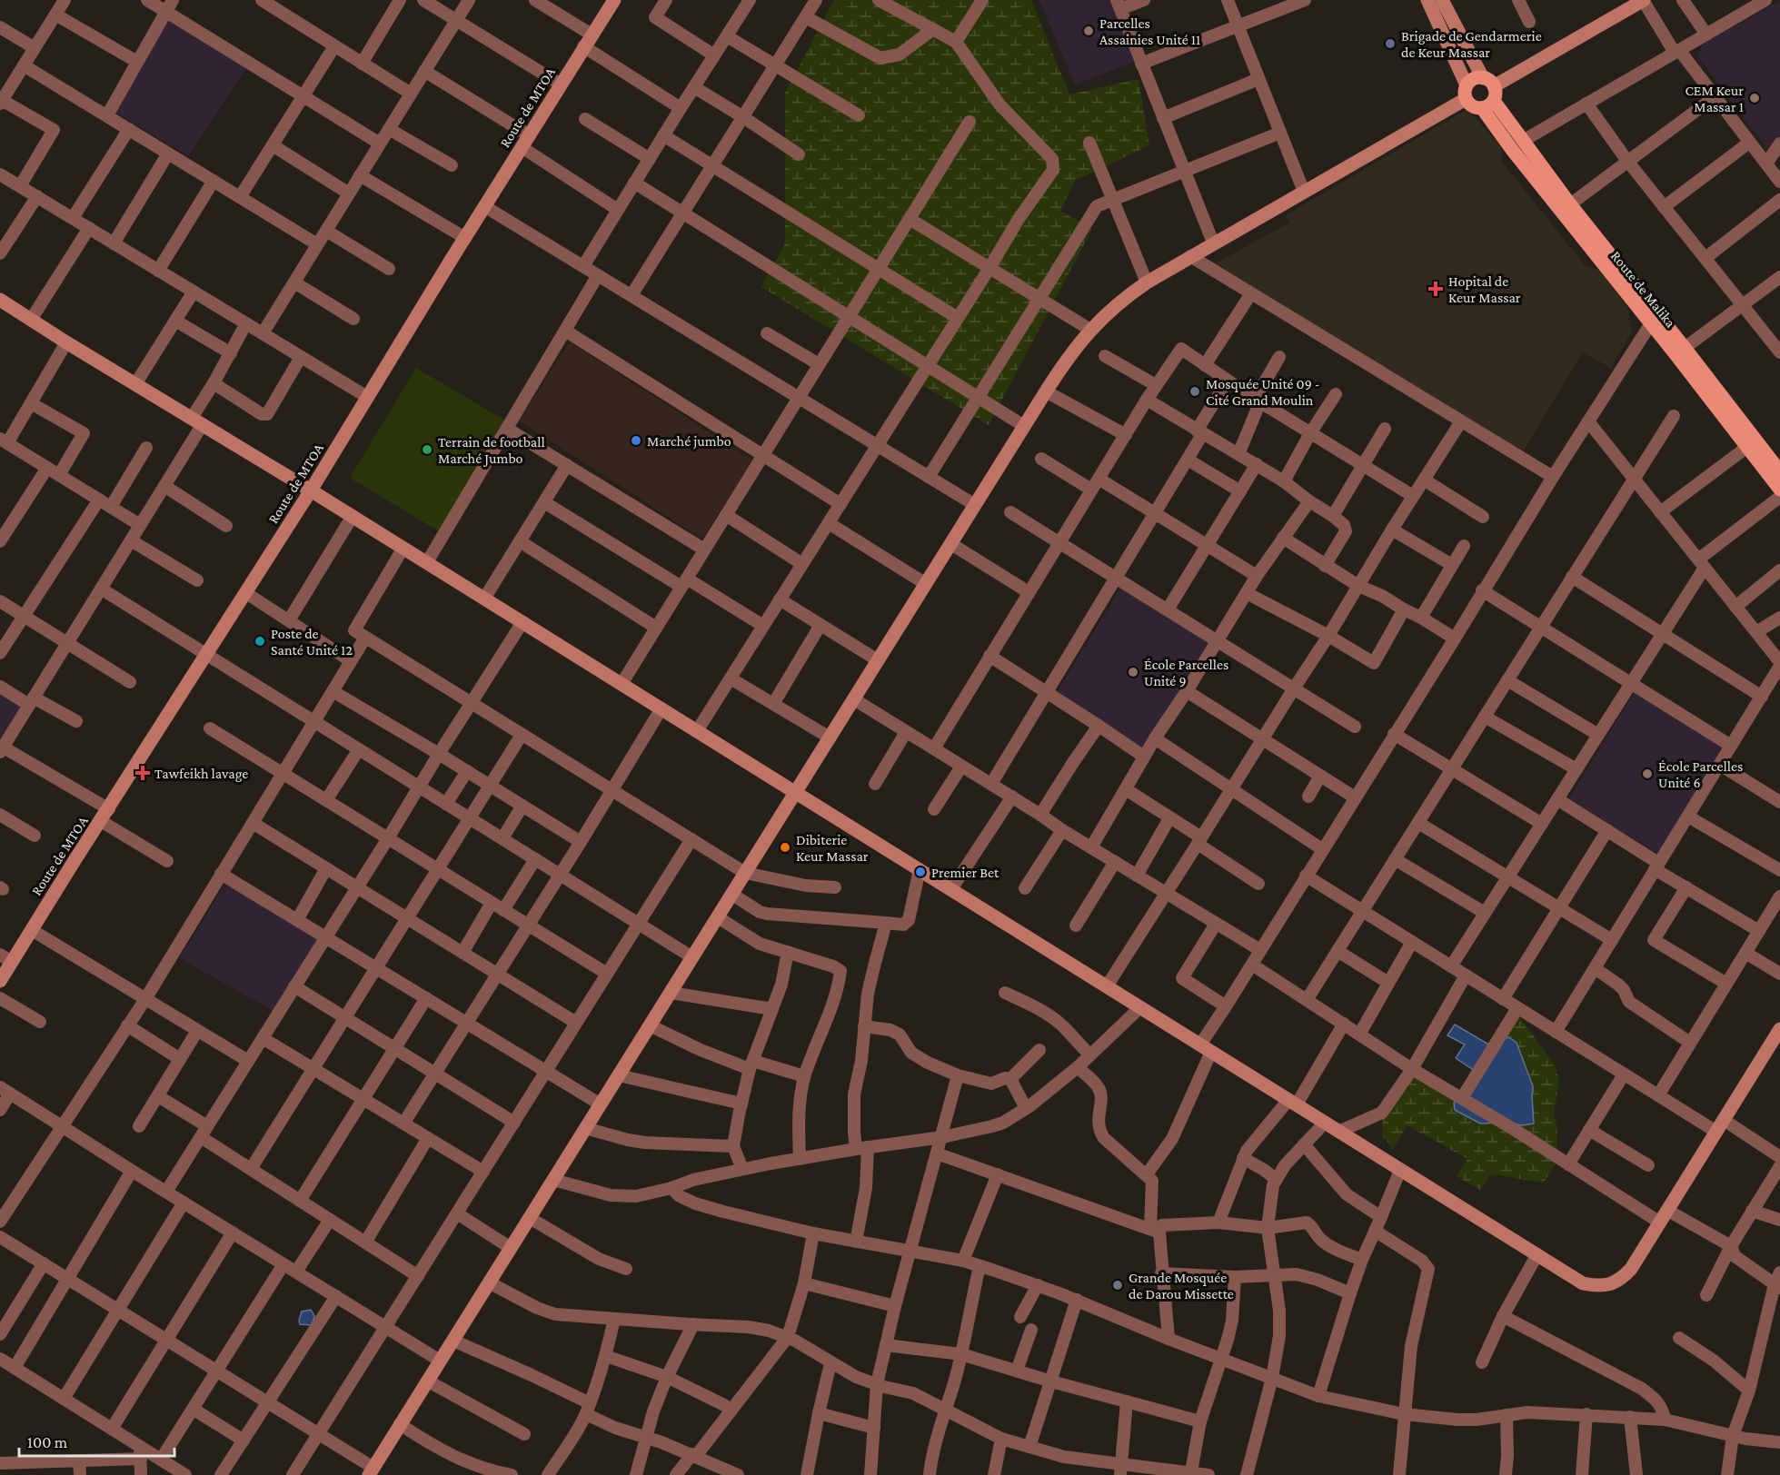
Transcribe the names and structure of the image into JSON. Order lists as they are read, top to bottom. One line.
{"streets":{"main road":["Route de Malika"],"street":["Route de MTOA"]},"places":{"other":["Parcelles Assainies Unité 11","Brigade de Gendarmerie de Keur Massar","CEM Keur Massar 1","Mosquée Unité 09 - Cité Grand Moulin","Marché jumbo","Terrain de football Marché Jumbo","Poste de Santé Unité 12","École Parcelles Unité 9","École Parcelles Unité 6","Dibiterie Keur Massar","Premier Bet","Grande Mosquée de Darou Missette"],"health":["Hopital de Keur Massar","Tawfeikh lavage"]},"scale_bar":"100 m"}
